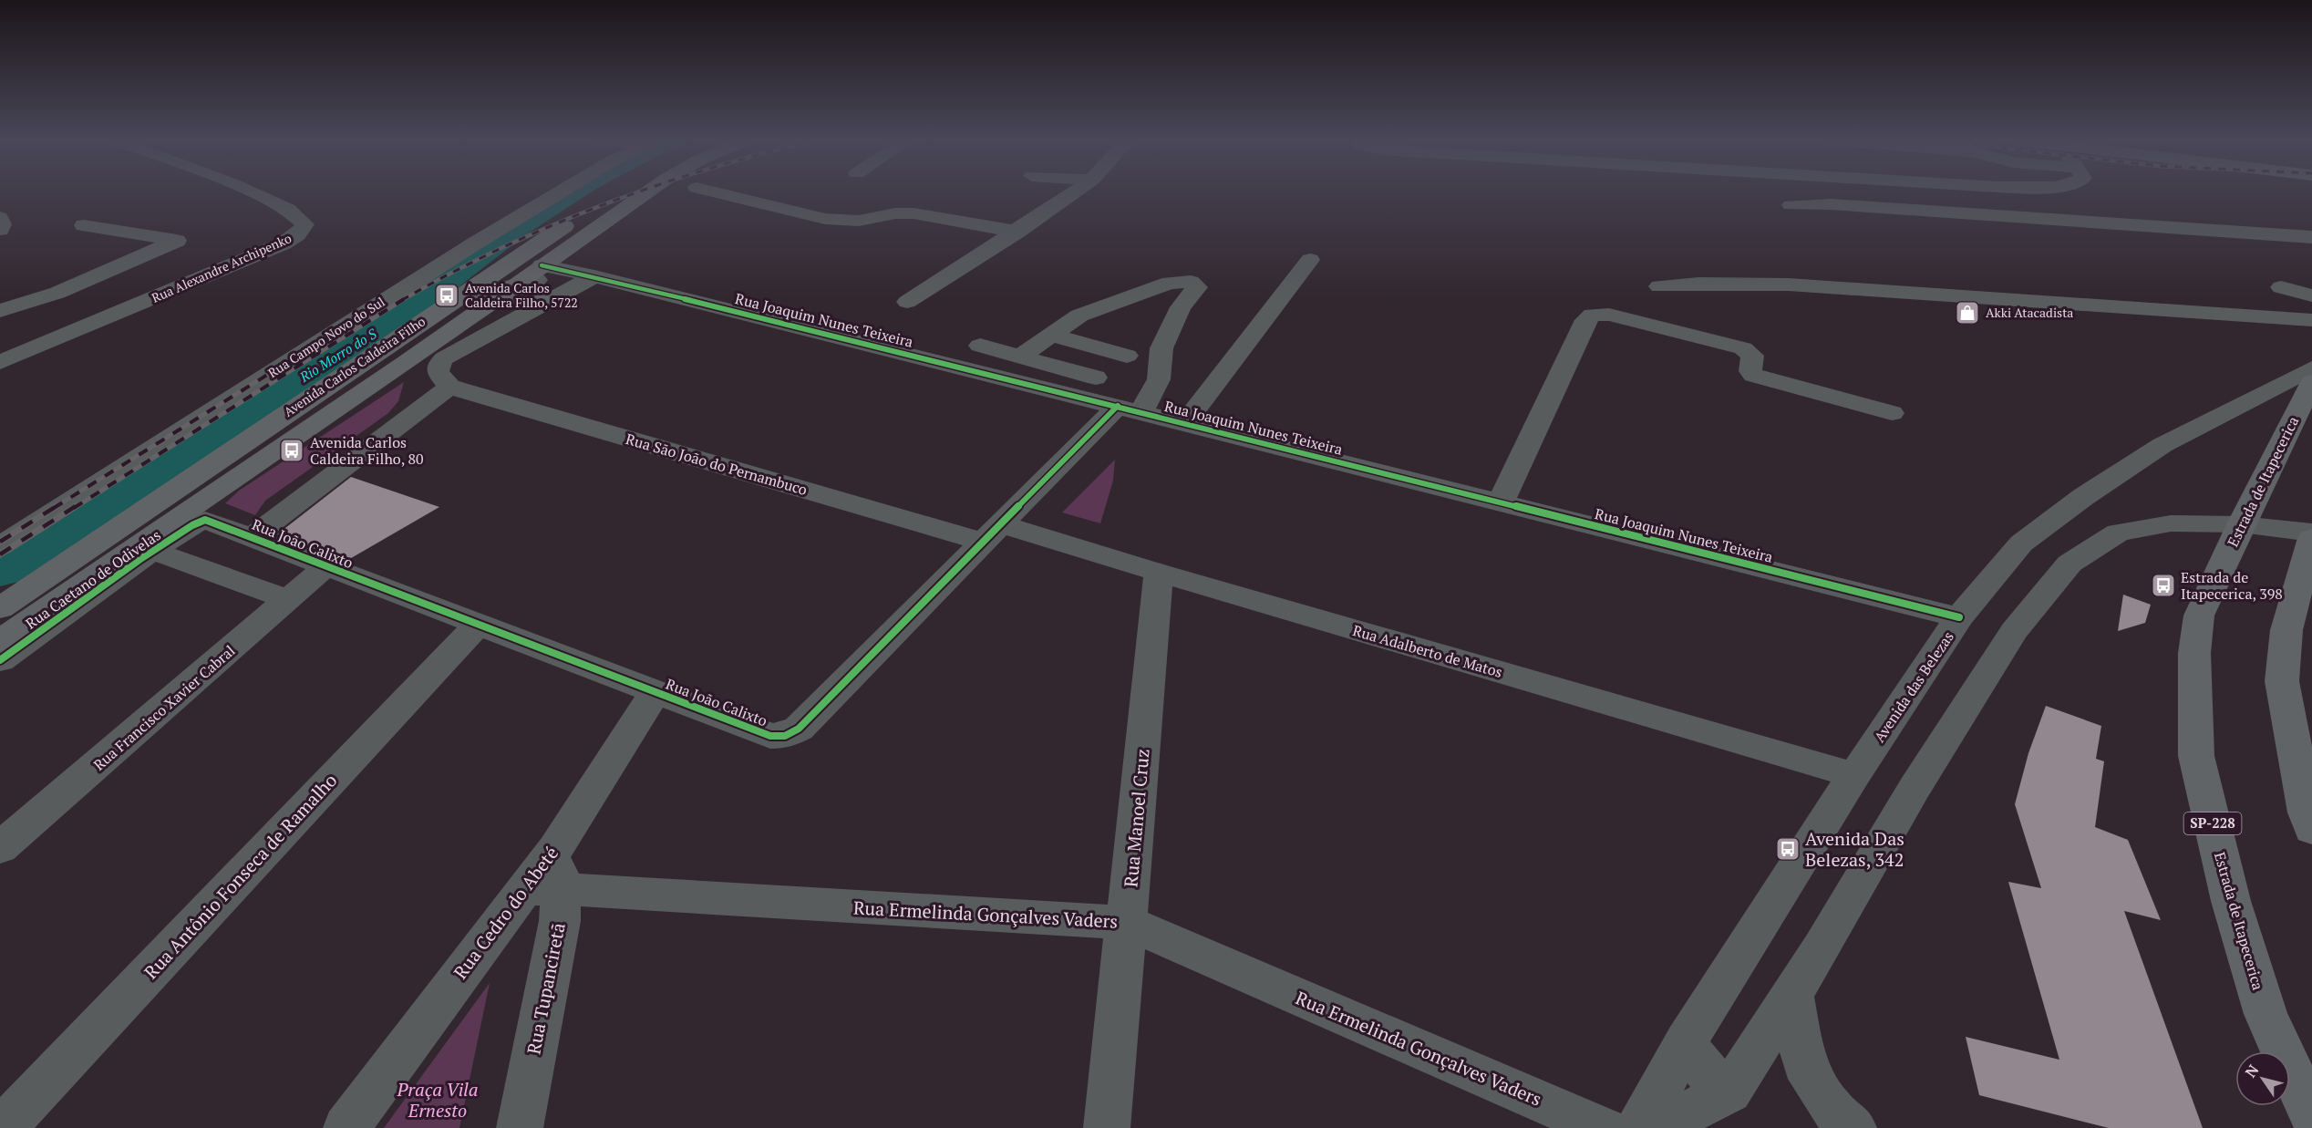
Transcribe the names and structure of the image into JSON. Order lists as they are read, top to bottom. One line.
{"streets":{"main road":["Avenida Carlos Caldeira Filho","Estrada de Itapecerica","SP-228"],"street":["Rua Alexandre Archipenko","Rua Joaquim Nunes Teixeira","Rua Campo Novo do Sul","Rua São João do Pernambuco","Rua João Calixto","Rua Caetano de Odivelas","Rua Adalberto de Matos","Avenida das Belezas","Rua Francisco Xavier Cabral","Rua Manoel Cruz","Rua Antônio Fonseca de Ramalho","Rua Cedro do Abeté","Rua Ermelinda Gonçalves Vaders","Rua Tupanciretã"]},"crossings":[["Rua Joaquim Nunes Teixeira","Avenida Carlos Caldeira Filho"],["Rua Joaquim Nunes Teixeira","Rua João Calixto"],["Rua Joaquim Nunes Teixeira","Avenida das Belezas"],["Rua São João do Pernambuco","Rua João Calixto"],["Rua São João do Pernambuco","Rua Adalberto de Matos"],["Rua João Calixto","Rua Caetano de Odivelas"],["Rua João Calixto","Rua Adalberto de Matos"],["Rua João Calixto","Rua Francisco Xavier Cabral"],["Rua João Calixto","Rua Antônio Fonseca de Ramalho"],["Rua João Calixto","Rua Cedro do Abeté"],["Rua Adalberto de Matos","Avenida das Belezas"],["Rua Adalberto de Matos","Rua Manoel Cruz"],["Rua Manoel Cruz","Rua Ermelinda Gonçalves Vaders"],["Rua Cedro do Abeté","Rua Ermelinda Gonçalves Vaders"],["Rua Cedro do Abeté","Rua Tupanciretã"],["Rua Ermelinda Gonçalves Vaders","Rua Tupanciretã"]],"water":["Rio Morro do S"],"parks":["Praça Vila Ernesto"],"places":{"bus stop":["Avenida Carlos Caldeira Filho, 5722","Avenida Carlos Caldeira Filho, 80","Estrada de Itapecerica, 398","Avenida Das Belezas, 342"],"shop":["Akki Atacadista"]},"north":"top left"}
